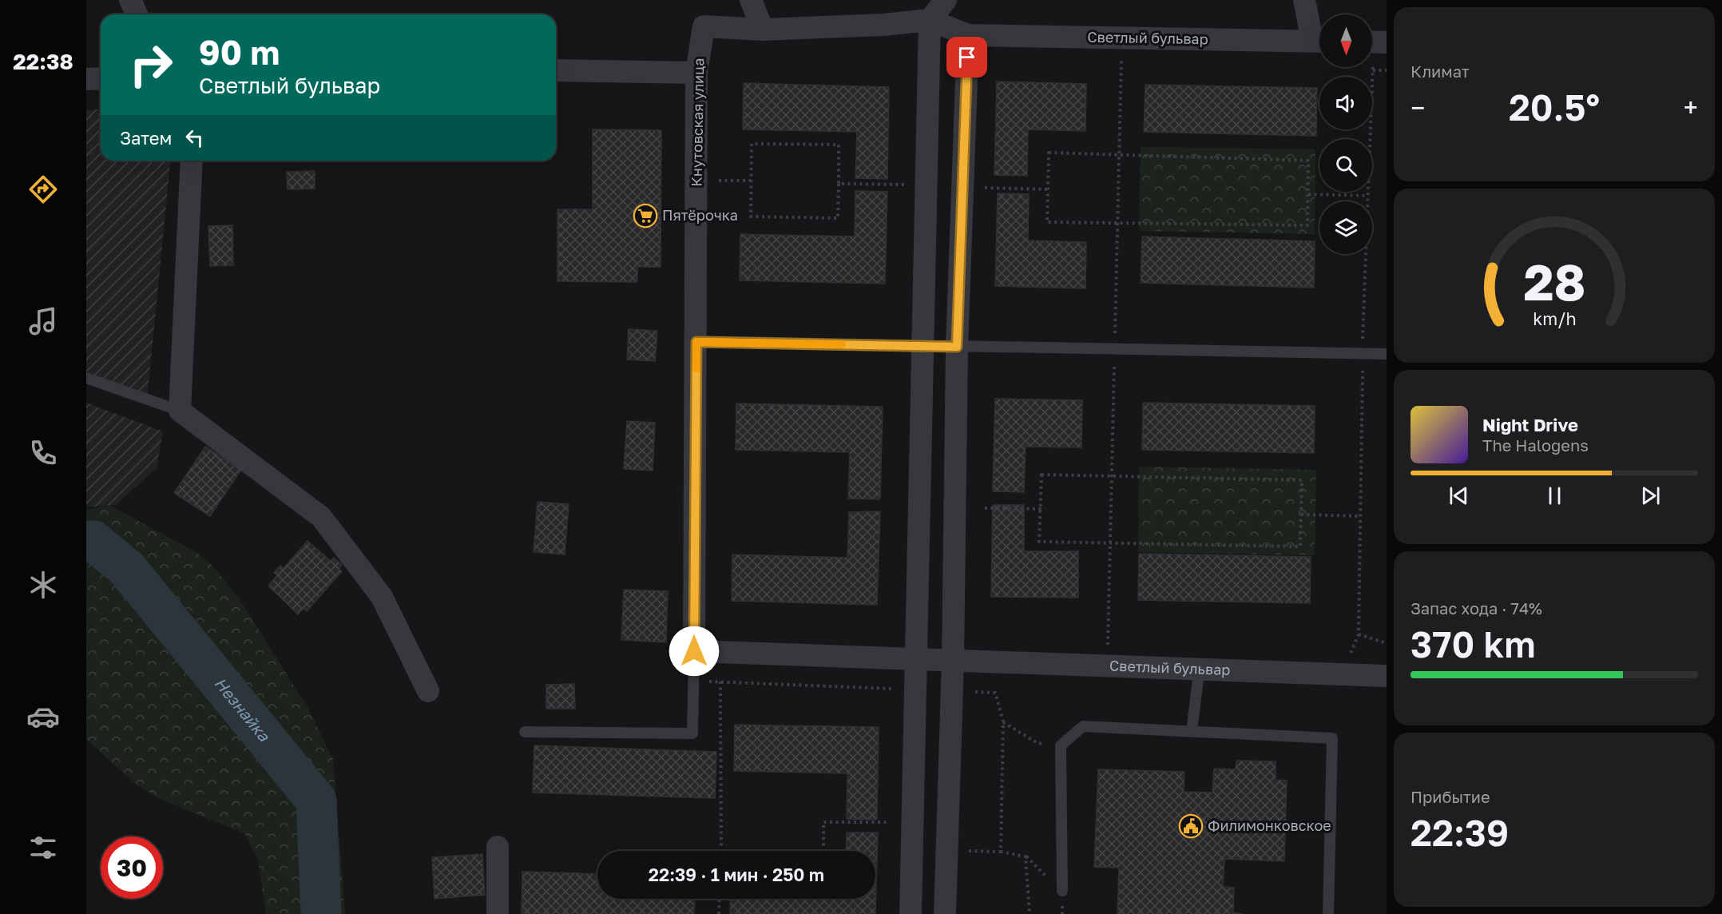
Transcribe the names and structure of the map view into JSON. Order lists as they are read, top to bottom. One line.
{"streets":{"street":["Светлый бульвар","Кнутовская улица"]},"crossings":[["Светлый бульвар","Кнутовская улица"]],"water":["Незнайка"],"places":{"supermarket":["Пятёрочка"],"public building":["Филимонковское"]},"north":"bottom","page":{"tabs":"22:38","tile":["Климат",["Запас хода · 74%","370 km"],["Прибытие","22:39"]],"turn":["90 m","Светлый бульвар"],"heat":["−","20.5°","+"],"then":"Затем","song":["Night Drive","The Halogens"],"limit":"30","trip":"22:39 · 1 мин · 250 m","gauge":["28","km/h"]}}
